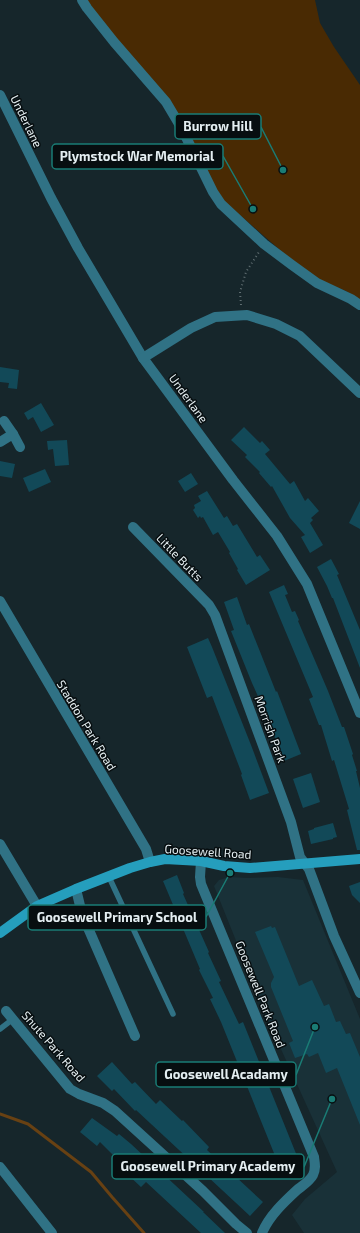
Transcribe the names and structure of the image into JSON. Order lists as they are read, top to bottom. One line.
{"streets":{"street":["Underlane","Little Butts","Staddon Park Road","Morrish Park","Goosewell Road","Goosewell Park Road","Shute Park Road"]},"crossings":[["Little Butts","Morrish Park"],["Staddon Park Road","Goosewell Road"],["Morrish Park","Goosewell Road"],["Goosewell Road","Goosewell Park Road"]],"places":["Burrow Hill","Plymstock War Memorial","Goosewell Primary School","Goosewell Acadamy","Goosewell Primary Academy"]}
